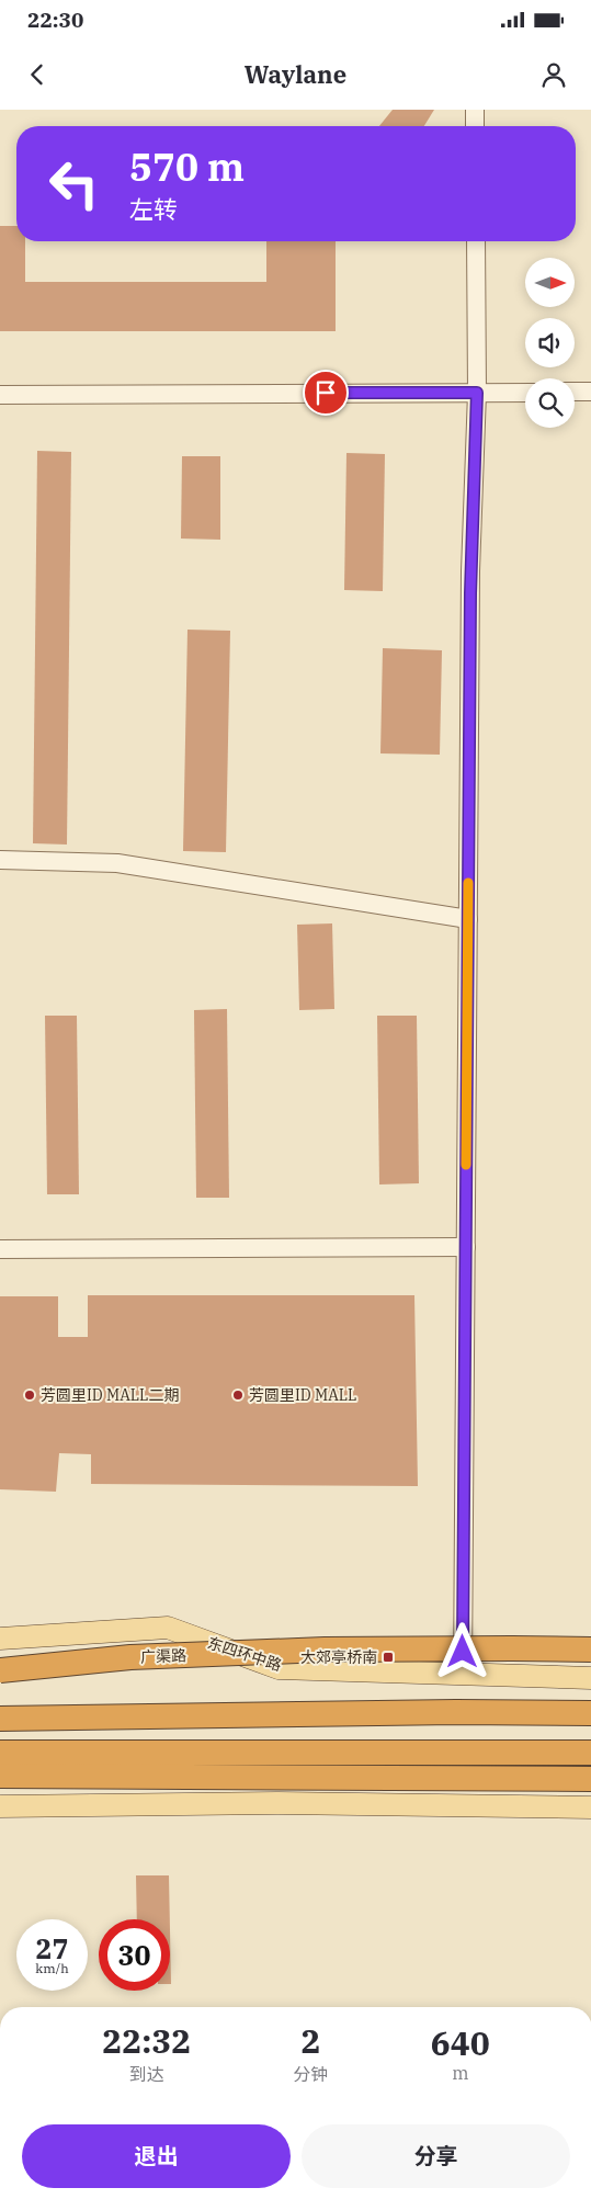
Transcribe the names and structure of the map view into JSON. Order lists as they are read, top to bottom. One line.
{"streets":{"highway":["广渠路"],"main road":["东四环中路"]},"places":{"other":["芳圆里ID MALL二期","芳圆里ID MALL"],"transit":["大郊亭桥南"]},"north":"right","page":{"status":"22:30","header":"Waylane","turn":["570 m","左转"],"speed":"27 km/h","limit":"30","eta":["22:32","到达","2","分钟","640","m"],"buttons":["退出","分享"]}}
